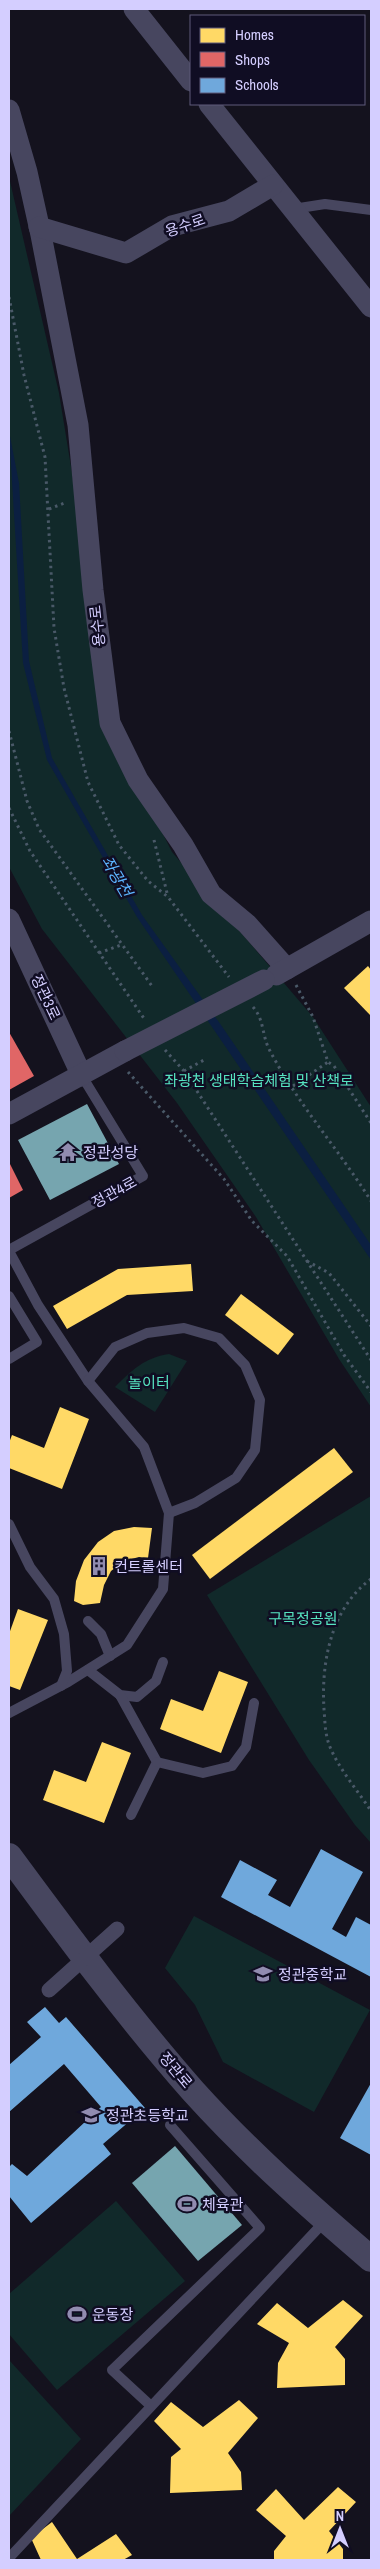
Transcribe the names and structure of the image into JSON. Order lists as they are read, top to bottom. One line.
{"streets":{"street":["용수로","정관3로","정관로"],"lane":["정관4로"]},"crossings":[["정관3로","정관4로"]],"water":["좌광천"],"parks":["좌광천 생태학습체험 및 산책로","놀이터","구목정공원"],"places":{"temple":["정관성당"],"building":["컨트롤센터"],"school or university":["정관중학교","정관초등학교"],"sports":["체육관","운동장"]},"legend":["Homes","Shops","Schools"],"north":"top"}
